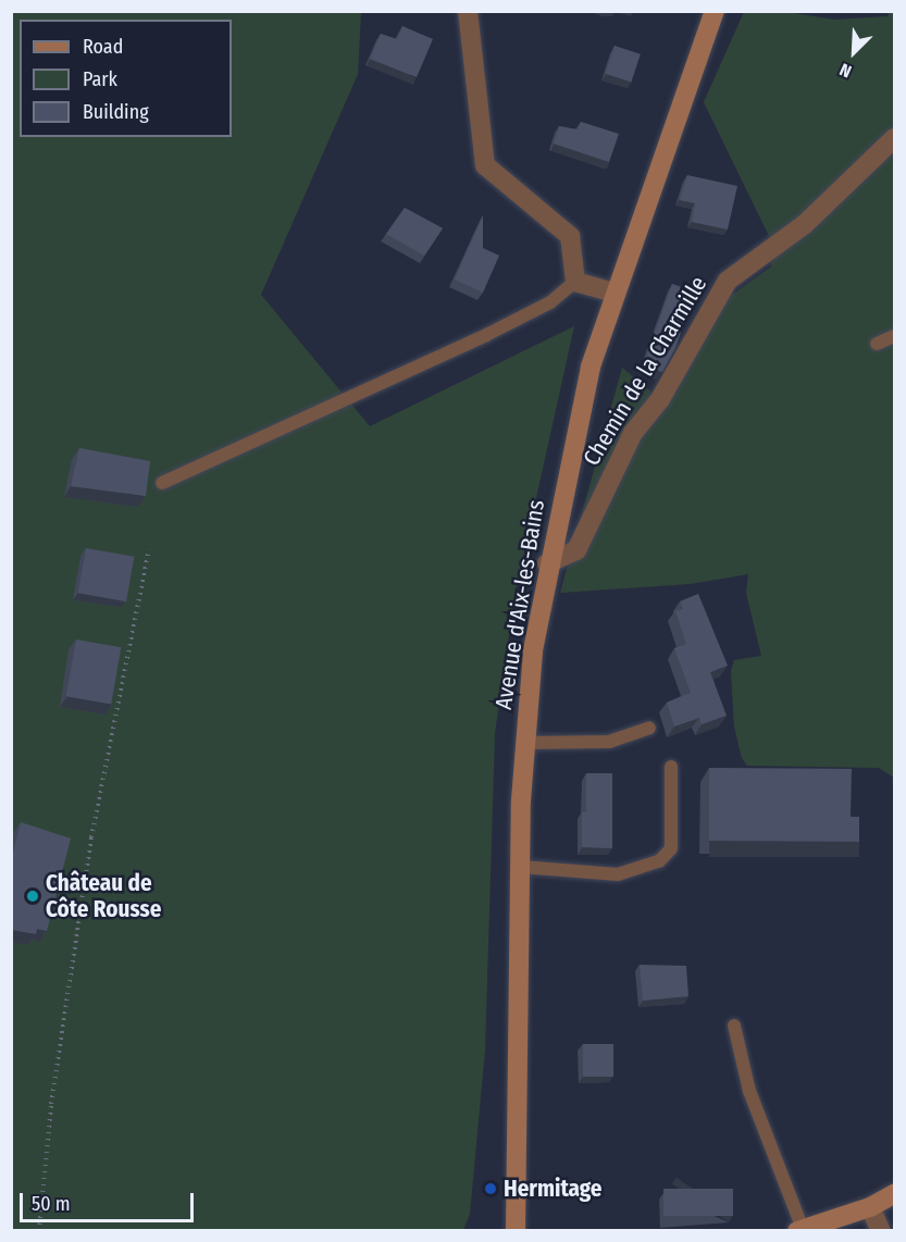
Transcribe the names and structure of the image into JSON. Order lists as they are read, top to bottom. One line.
{"streets":{"main road":["Avenue d'Aix-les-Bains"],"street":["Chemin de la Charmille"]},"crossings":[["Chemin de la Charmille","Avenue d'Aix-les-Bains"]],"places":["Château de Côte Rousse","Hermitage"],"legend":["Road","Park","Building"],"scale_bar":"50 m","north":"bottom left"}
